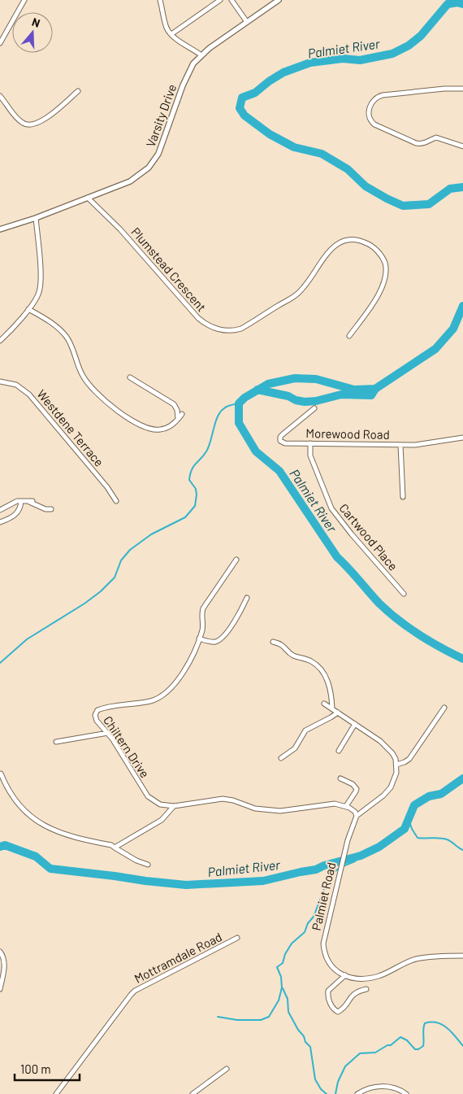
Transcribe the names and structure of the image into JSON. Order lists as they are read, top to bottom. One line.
{"streets":{"street":["Varsity Drive","Plumstead Crescent","Westdene Terrace","Morewood Road","Cartwood Place","Chiltern Drive","Palmiet Road","Mottramdale Road"]},"crossings":[["Varsity Drive","Plumstead Crescent"],["Morewood Road","Cartwood Place"]],"water":["Palmiet River"],"scale_bar":"100 m","north":"top"}
